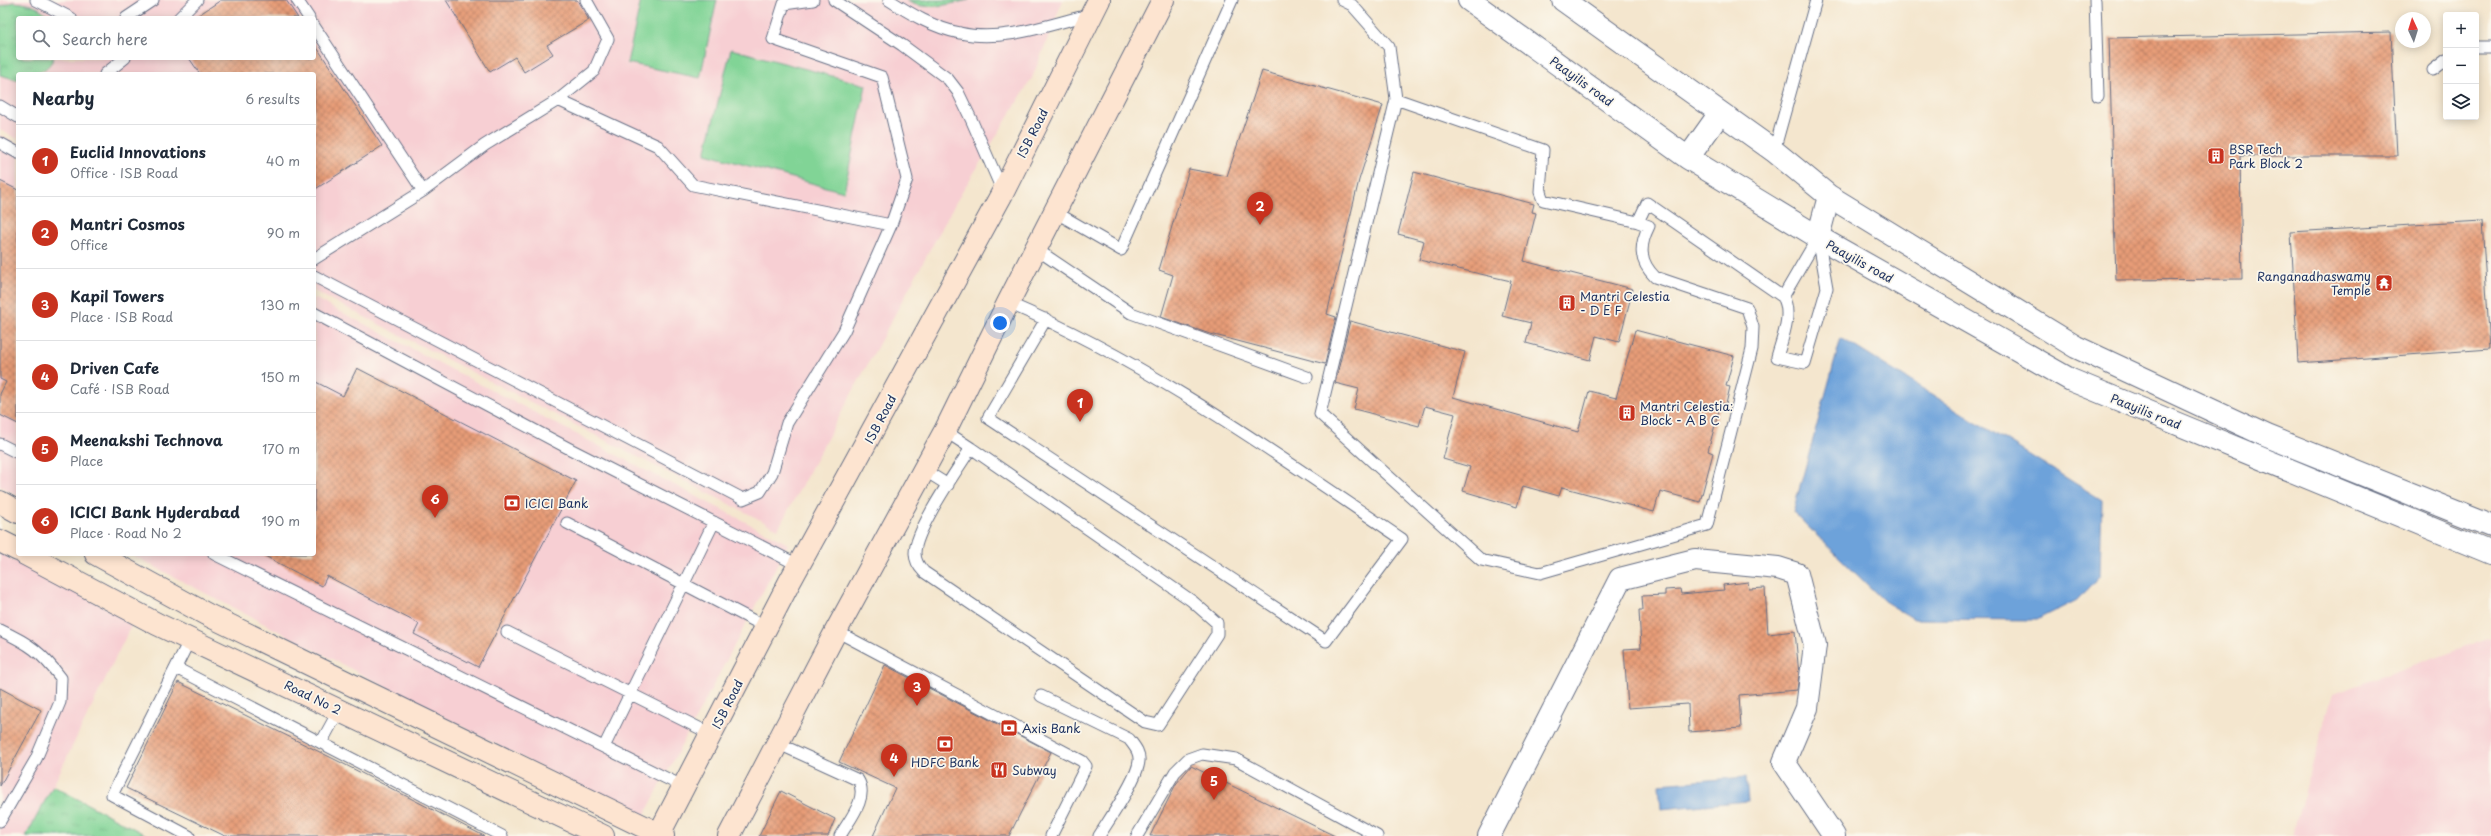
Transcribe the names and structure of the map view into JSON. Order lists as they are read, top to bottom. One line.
{"streets":{"main road":["ISB Road","Road No 2"],"street":["Paayilis road"]},"places":{"building":["BSR Tech Park Block 2","Mantri Celestia - D E F","Mantri Celestia: Block - A B C"],"temple":["Ranganadhaswamy Temple"],"bank":["ICICI Bank","Axis Bank","HDFC Bank"],"restaurant":["Subway"]},"north":"top","page":{"map_buttons":["+","−"],"search":"Search here","heading":["Nearby","6 results"],"list":[{"mark":"1","name":"Euclid Innovations","note":"Office · ISB Road","value":"40 m"},{"mark":"2","name":"Mantri Cosmos","note":"Office","value":"90 m"},{"mark":"3","name":"Kapil Towers","note":"Place · ISB Road","value":"130 m"},{"mark":"4","name":"Driven Cafe","note":"Café · ISB Road","value":"150 m"},{"mark":"5","name":"Meenakshi Technova","note":"Place","value":"170 m"},{"mark":"6","name":"ICICI Bank Hyderabad","note":"Place · Road No 2","value":"190 m"}],"pins":["2","1","6","3","4","5"]}}
